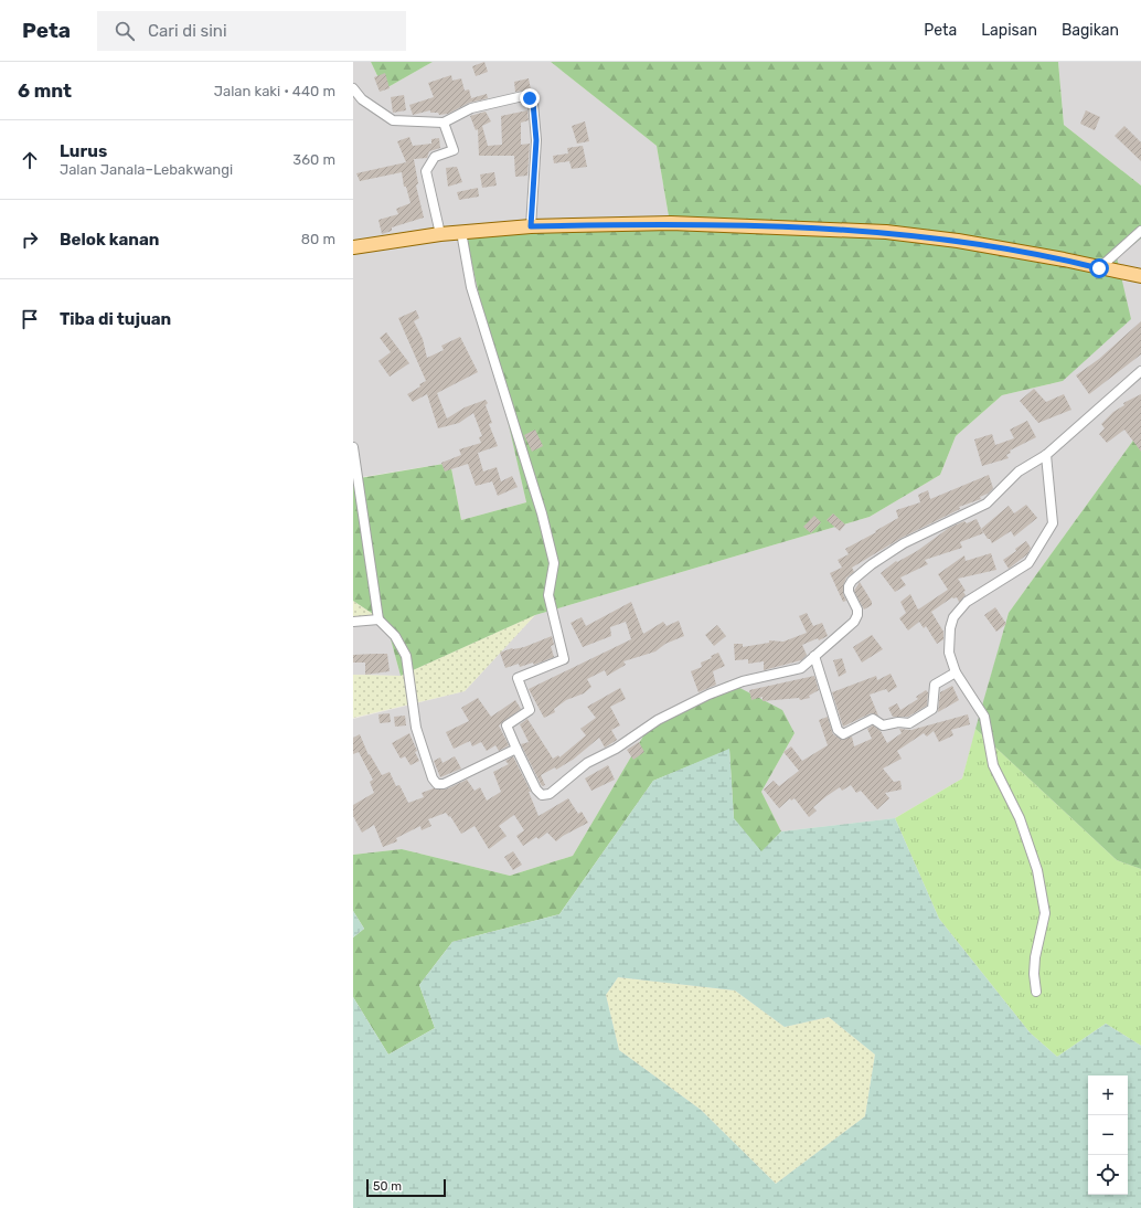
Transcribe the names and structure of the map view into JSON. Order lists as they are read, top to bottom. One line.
{"scale_bar":"50 m","page":{"header":"Peta","search":"Cari di sini","nav":["Peta","Lapisan","Bagikan"],"heading":["6 mnt","Jalan kaki · 440 m"],"list":[["Lurus","Jalan Janala–Lebakwangi","360 m"],["Belok kanan","80 m"],"Tiba di tujuan"],"map_buttons":["+","−"],"scale":"50 m"}}
